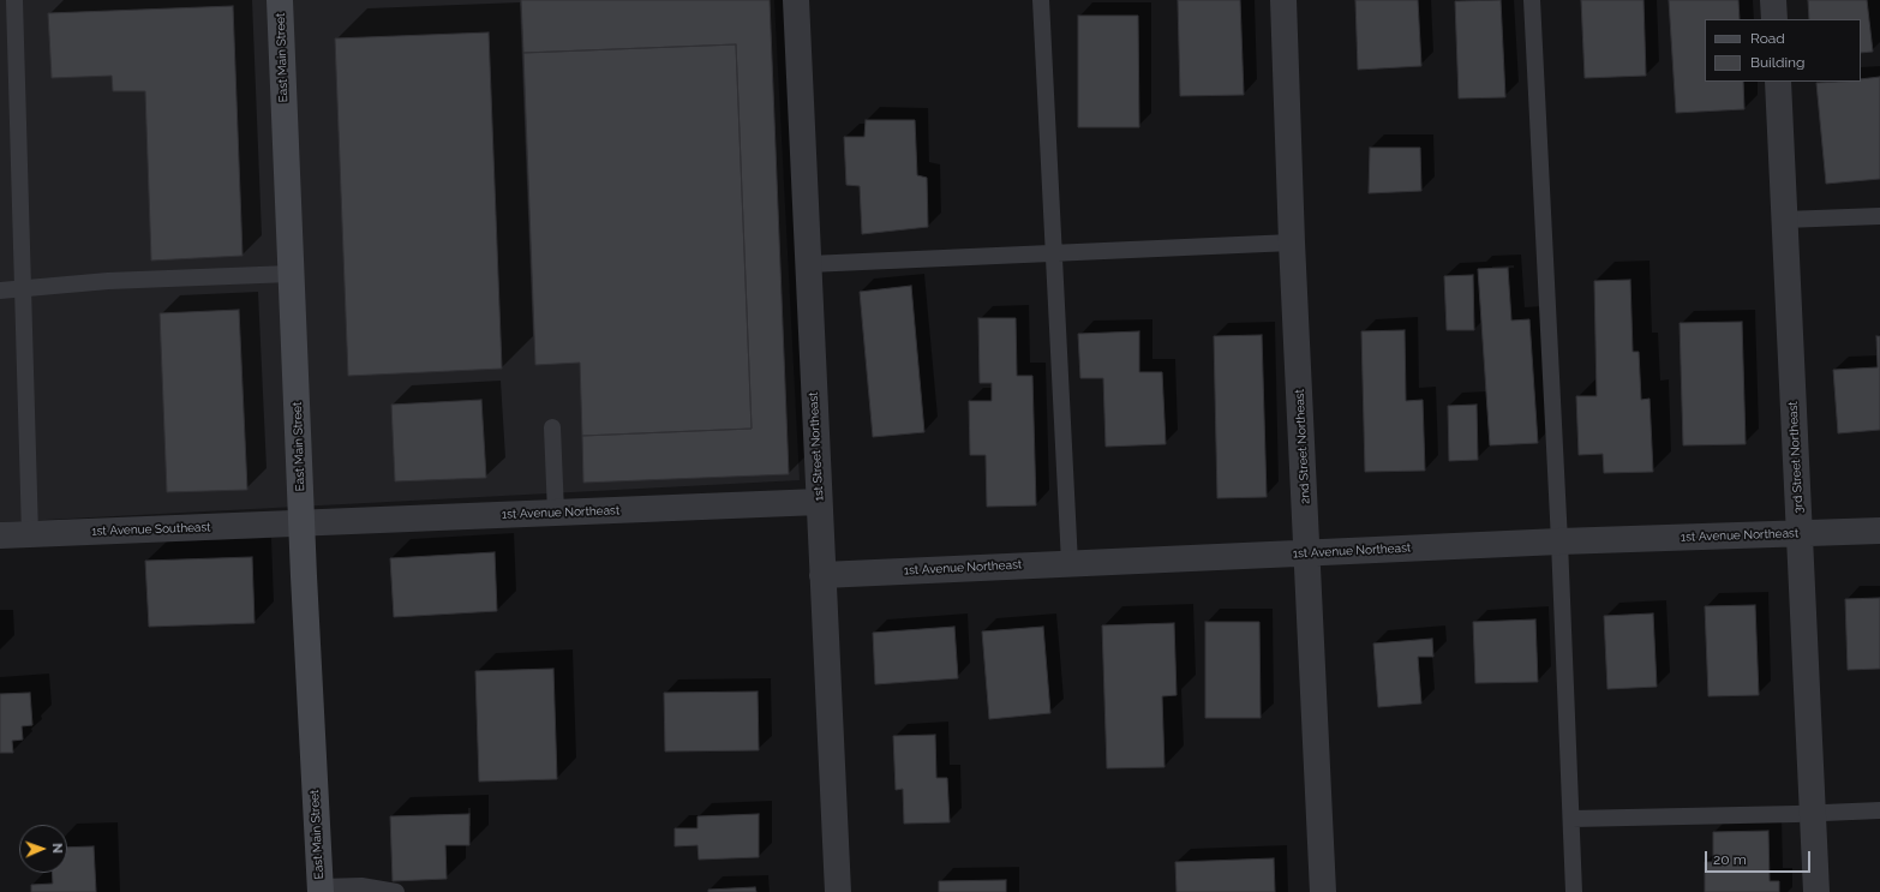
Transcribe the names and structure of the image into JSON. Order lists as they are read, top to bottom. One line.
{"streets":{"main road":["East Main Street"],"street":["1st Street Northeast","2nd Street Northeast","3rd Street Northeast","1st Avenue Northeast","1st Avenue Southeast"]},"crossings":[["East Main Street","1st Avenue Northeast"],["East Main Street","1st Avenue Southeast"],["1st Street Northeast","1st Avenue Northeast"],["2nd Street Northeast","1st Avenue Northeast"],["3rd Street Northeast","1st Avenue Northeast"],["1st Avenue Northeast","1st Avenue Southeast"]],"legend":["Road","Building"],"scale_bar":"20 m","north":"right"}
